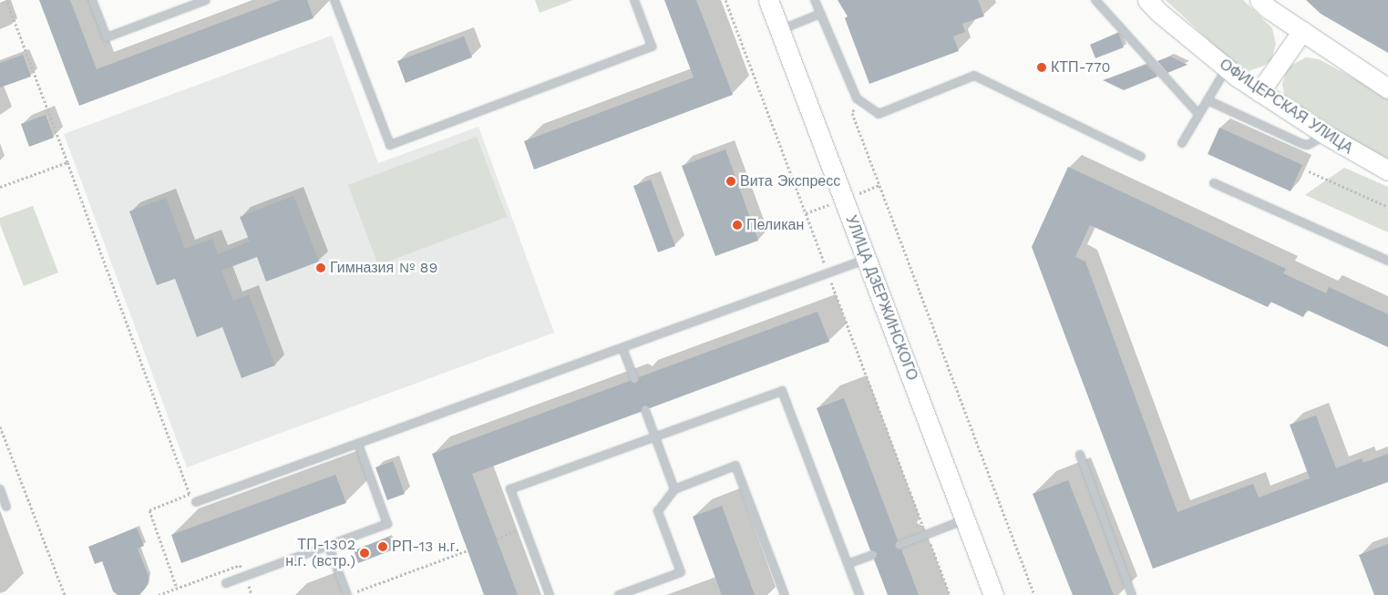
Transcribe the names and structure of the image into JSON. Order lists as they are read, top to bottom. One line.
{"streets":{"main road":["ОФИЦЕРСКАЯ УЛИЦА","УЛИЦА ДЗЕРЖИНСКОГО"]},"places":["КТП-770","Вита Экспресс","Пеликан","Гимназия № 89","РП-13 н.г.","ТП-1302 н.г. (встр.)"]}
